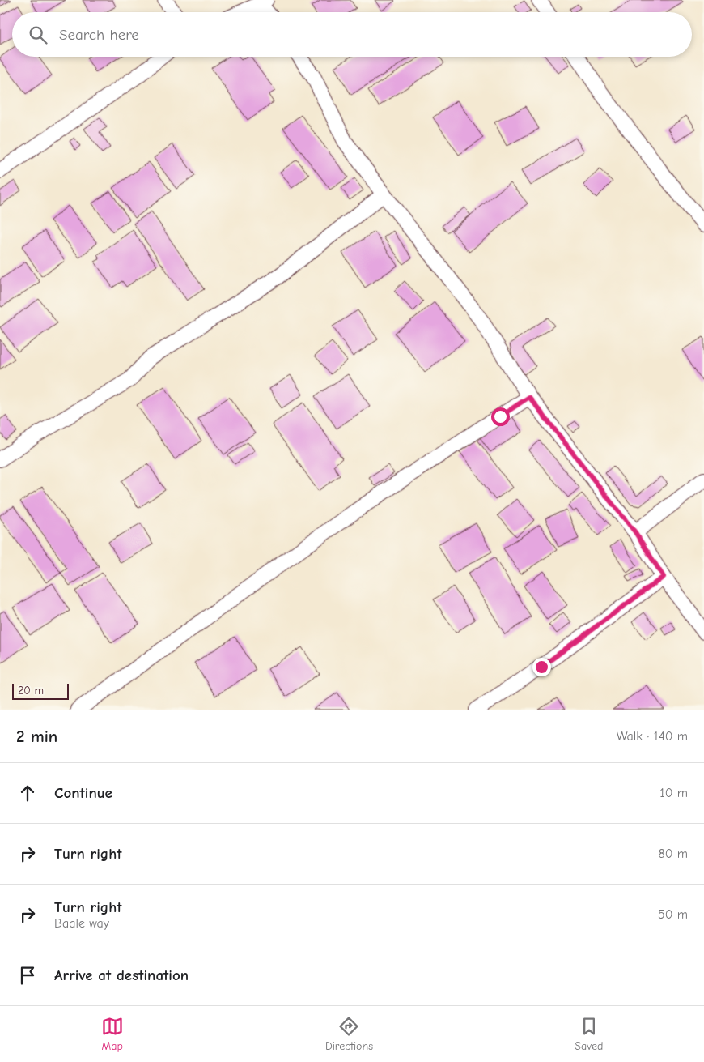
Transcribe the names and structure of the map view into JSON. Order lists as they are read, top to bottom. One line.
{"scale_bar":"20 m","page":{"search":"Search here","scale":"20 m","heading":["2 min","Walk · 140 m"],"list":[["Continue","10 m"],["Turn right","80 m"],["Turn right","Baale way","50 m"],"Arrive at destination"],"nav":["Map","Directions","Saved"]}}
